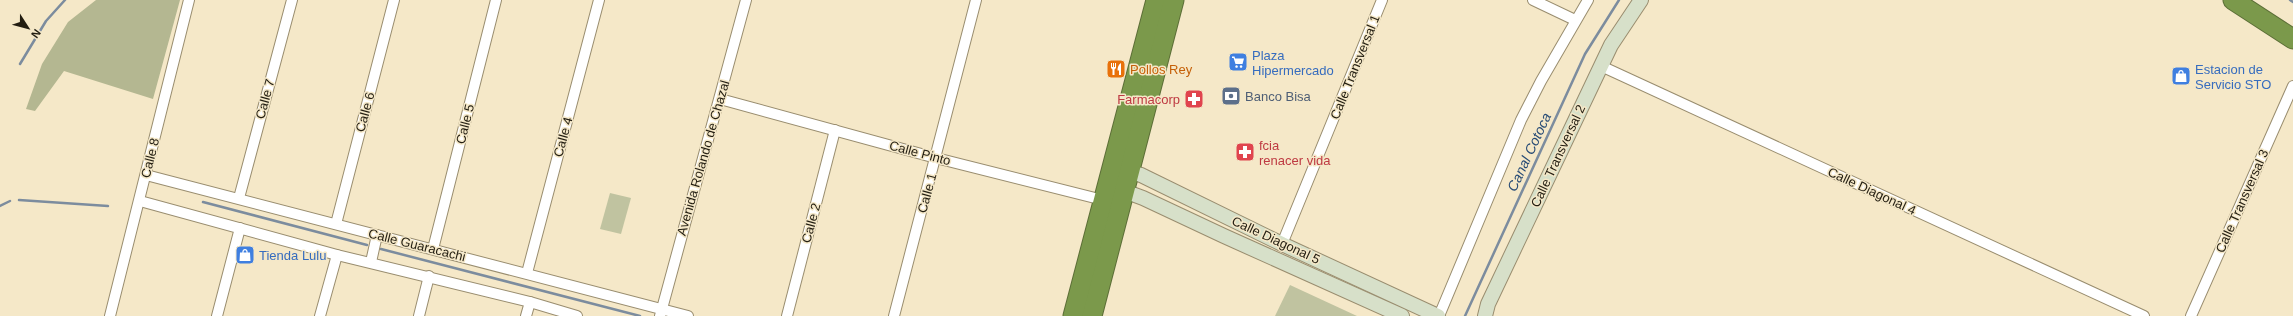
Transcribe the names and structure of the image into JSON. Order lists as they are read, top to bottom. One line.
{"streets":{"street":["Calle Transversal 1","Calle 7","Calle 6","Calle 5","Calle 4","Calle Pinto","Calle Transversal 2","Calle 8","Avenida Rolando de Chazal","Calle Diagonal 4","Calle 1","Calle Transversal 3","Calle 2","Calle Diagonal 5","Calle Guaracachi"]},"crossings":[["Calle Transversal 1","Calle Diagonal 5"],["Calle 7","Calle Guaracachi"],["Calle 6","Calle Guaracachi"],["Calle 5","Calle Guaracachi"],["Calle 4","Calle Guaracachi"],["Calle Pinto","Avenida Rolando de Chazal"],["Calle Pinto","Calle 1"],["Calle Pinto","Calle 2"],["Calle Pinto","Calle Diagonal 5"],["Calle Transversal 2","Calle Diagonal 4"],["Calle 8","Calle Guaracachi"],["Avenida Rolando de Chazal","Calle Guaracachi"]],"water":["Canal Cotoca"],"places":{"supermarket":["Plaza Hipermercado"],"restaurant":["Pollos Rey"],"shop":["Estacion de Servicio STO","Tienda Lulu"],"bank":["Banco Bisa"],"pharmacy":["Farmacorp","fcia renacer vida"]},"north":"bottom right"}
